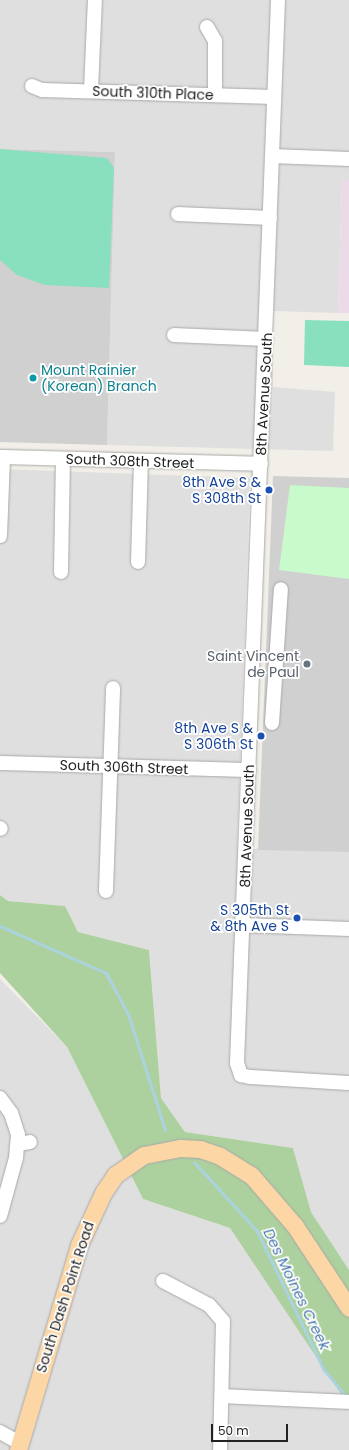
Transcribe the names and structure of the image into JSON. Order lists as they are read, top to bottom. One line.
{"streets":{"main road":["South Dash Point Road"],"street":["South 310th Place","8th Avenue South","South 308th Street","South 306th Street"]},"crossings":[["South 310th Place","8th Avenue South"],["8th Avenue South","South 308th Street"],["8th Avenue South","South 306th Street"]],"water":["Des Moines Creek"],"places":["Mount Rainier (Korean) Branch","8th Ave S & S 308th St","Saint Vincent de Paul","8th Ave S & S 306th St","S 305th St & 8th Ave S"],"scale_bar":"50 m"}
